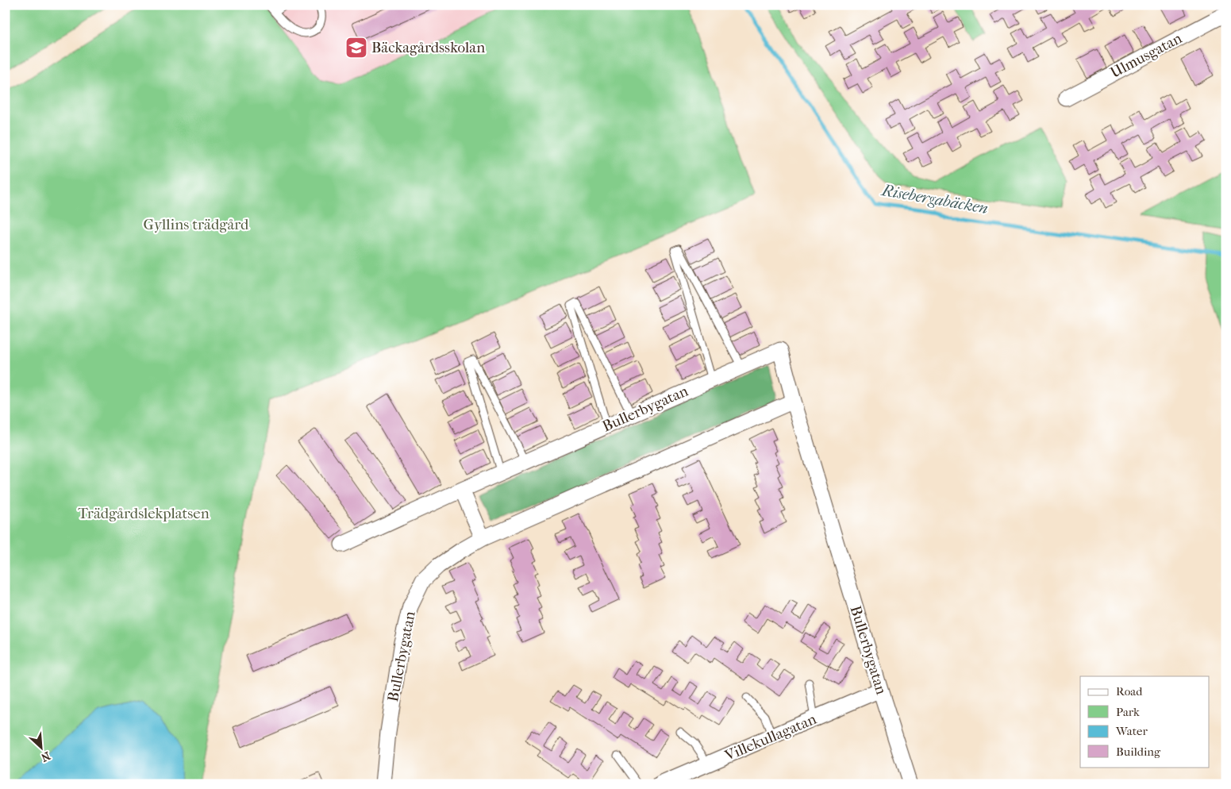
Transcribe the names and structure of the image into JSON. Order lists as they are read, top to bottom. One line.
{"streets":{"street":["Ulmusgatan","Bullerbygatan","Villekullagatan"]},"crossings":[["Bullerbygatan","Villekullagatan"]],"water":["Risebergabäcken"],"parks":["Gyllins trädgård","Trädgårdslekplatsen"],"places":{"school or university":["Bäckagårdsskolan"]},"legend":["Road","Park","Water","Building"],"north":"bottom right"}
